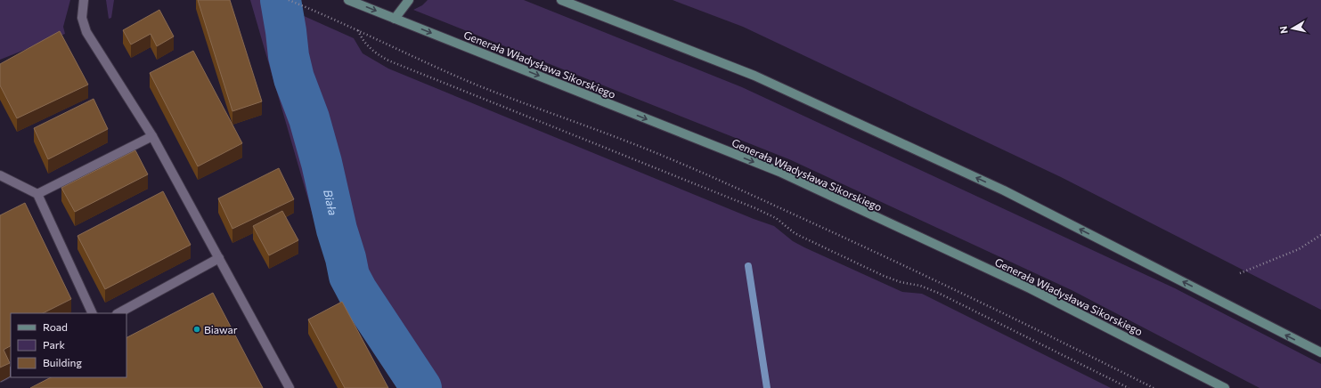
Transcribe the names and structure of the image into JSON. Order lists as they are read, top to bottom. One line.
{"streets":{"main road":["Generała Władysława Sikorskiego"]},"water":["Biała"],"places":["Biawar"],"legend":["Road","Park","Building"],"north":"left"}
